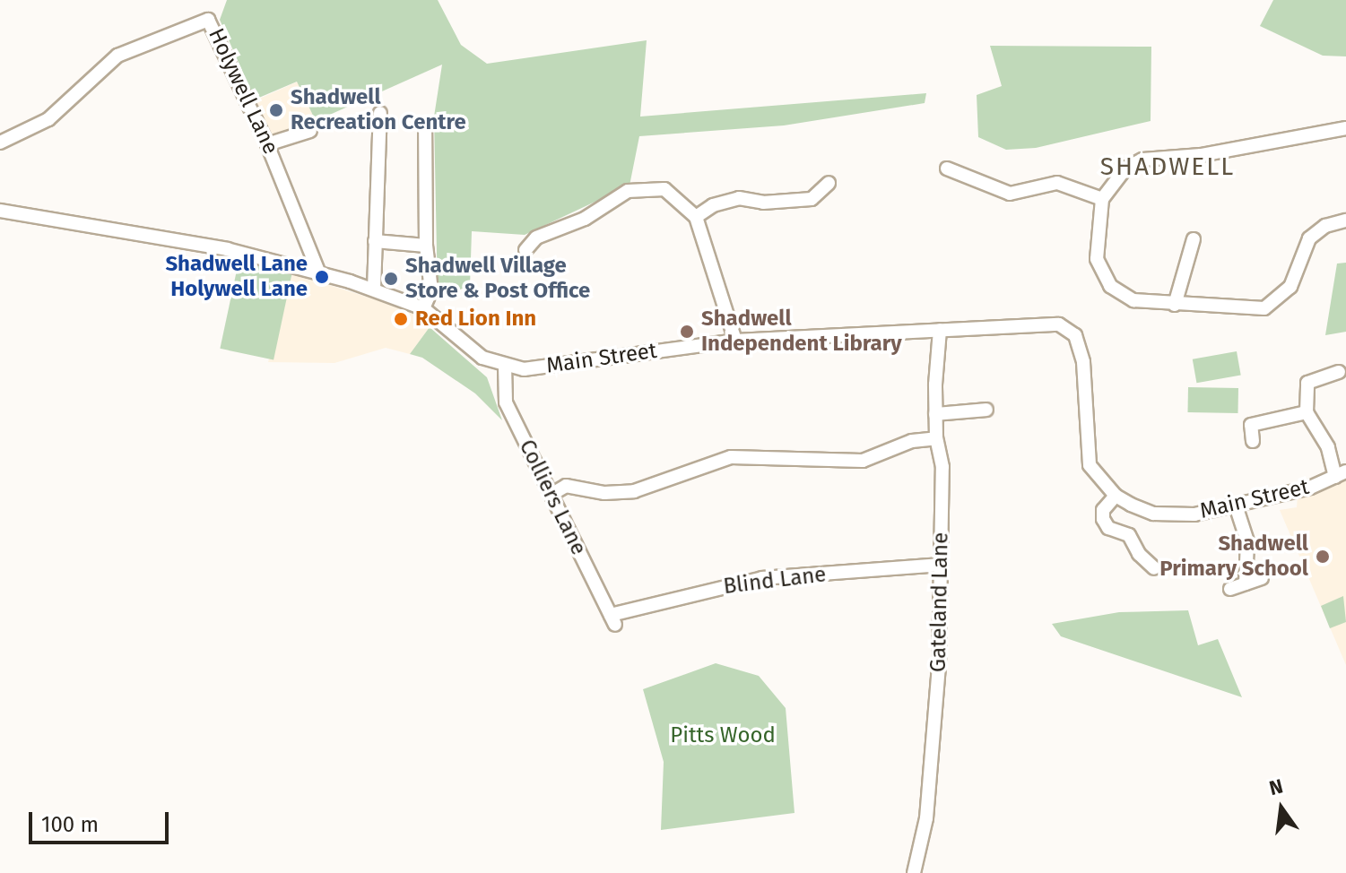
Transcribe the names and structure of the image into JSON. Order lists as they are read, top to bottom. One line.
{"streets":{"street":["Holywell Lane","Main Street","Colliers Lane","Blind Lane","Gateland Lane"]},"crossings":[["Holywell Lane","Main Street"],["Main Street","Colliers Lane"],["Main Street","Gateland Lane"],["Colliers Lane","Blind Lane"],["Blind Lane","Gateland Lane"]],"districts":["SHADWELL"],"parks":["Pitts Wood"],"places":["Shadwell Recreation Centre","Shadwell Lane Holywell Lane","Shadwell Village Store & Post Office","Red Lion Inn","Shadwell Independent Library","Shadwell Primary School"],"scale_bar":"100 m","north":"top"}
